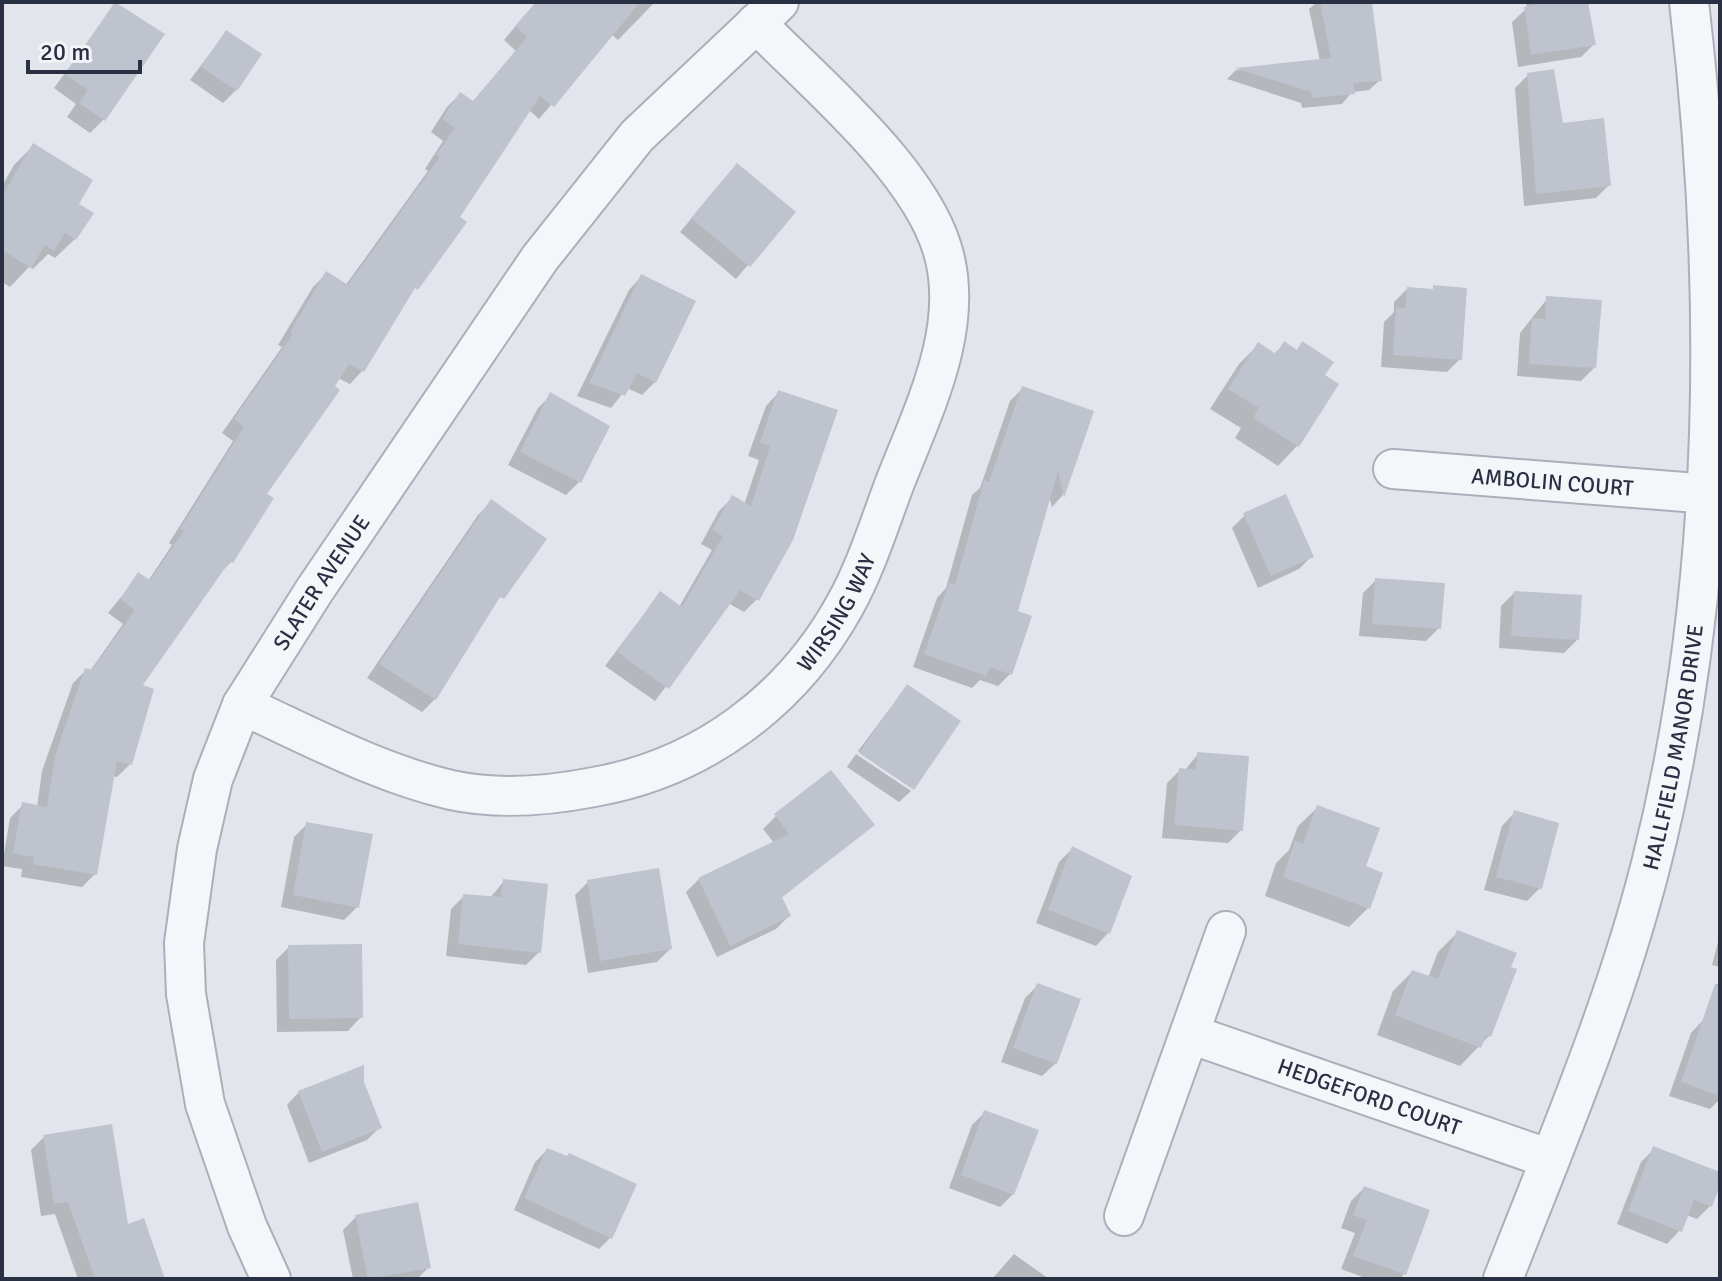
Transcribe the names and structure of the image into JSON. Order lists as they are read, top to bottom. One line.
{"streets":{"street":["AMBOLIN COURT","SLATER AVENUE","WIRSING WAY","HALLFIELD MANOR DRIVE","HEDGEFORD COURT"]},"crossings":[["AMBOLIN COURT","HALLFIELD MANOR DRIVE"],["SLATER AVENUE","WIRSING WAY"],["HALLFIELD MANOR DRIVE","HEDGEFORD COURT"]],"scale_bar":"20 m"}
